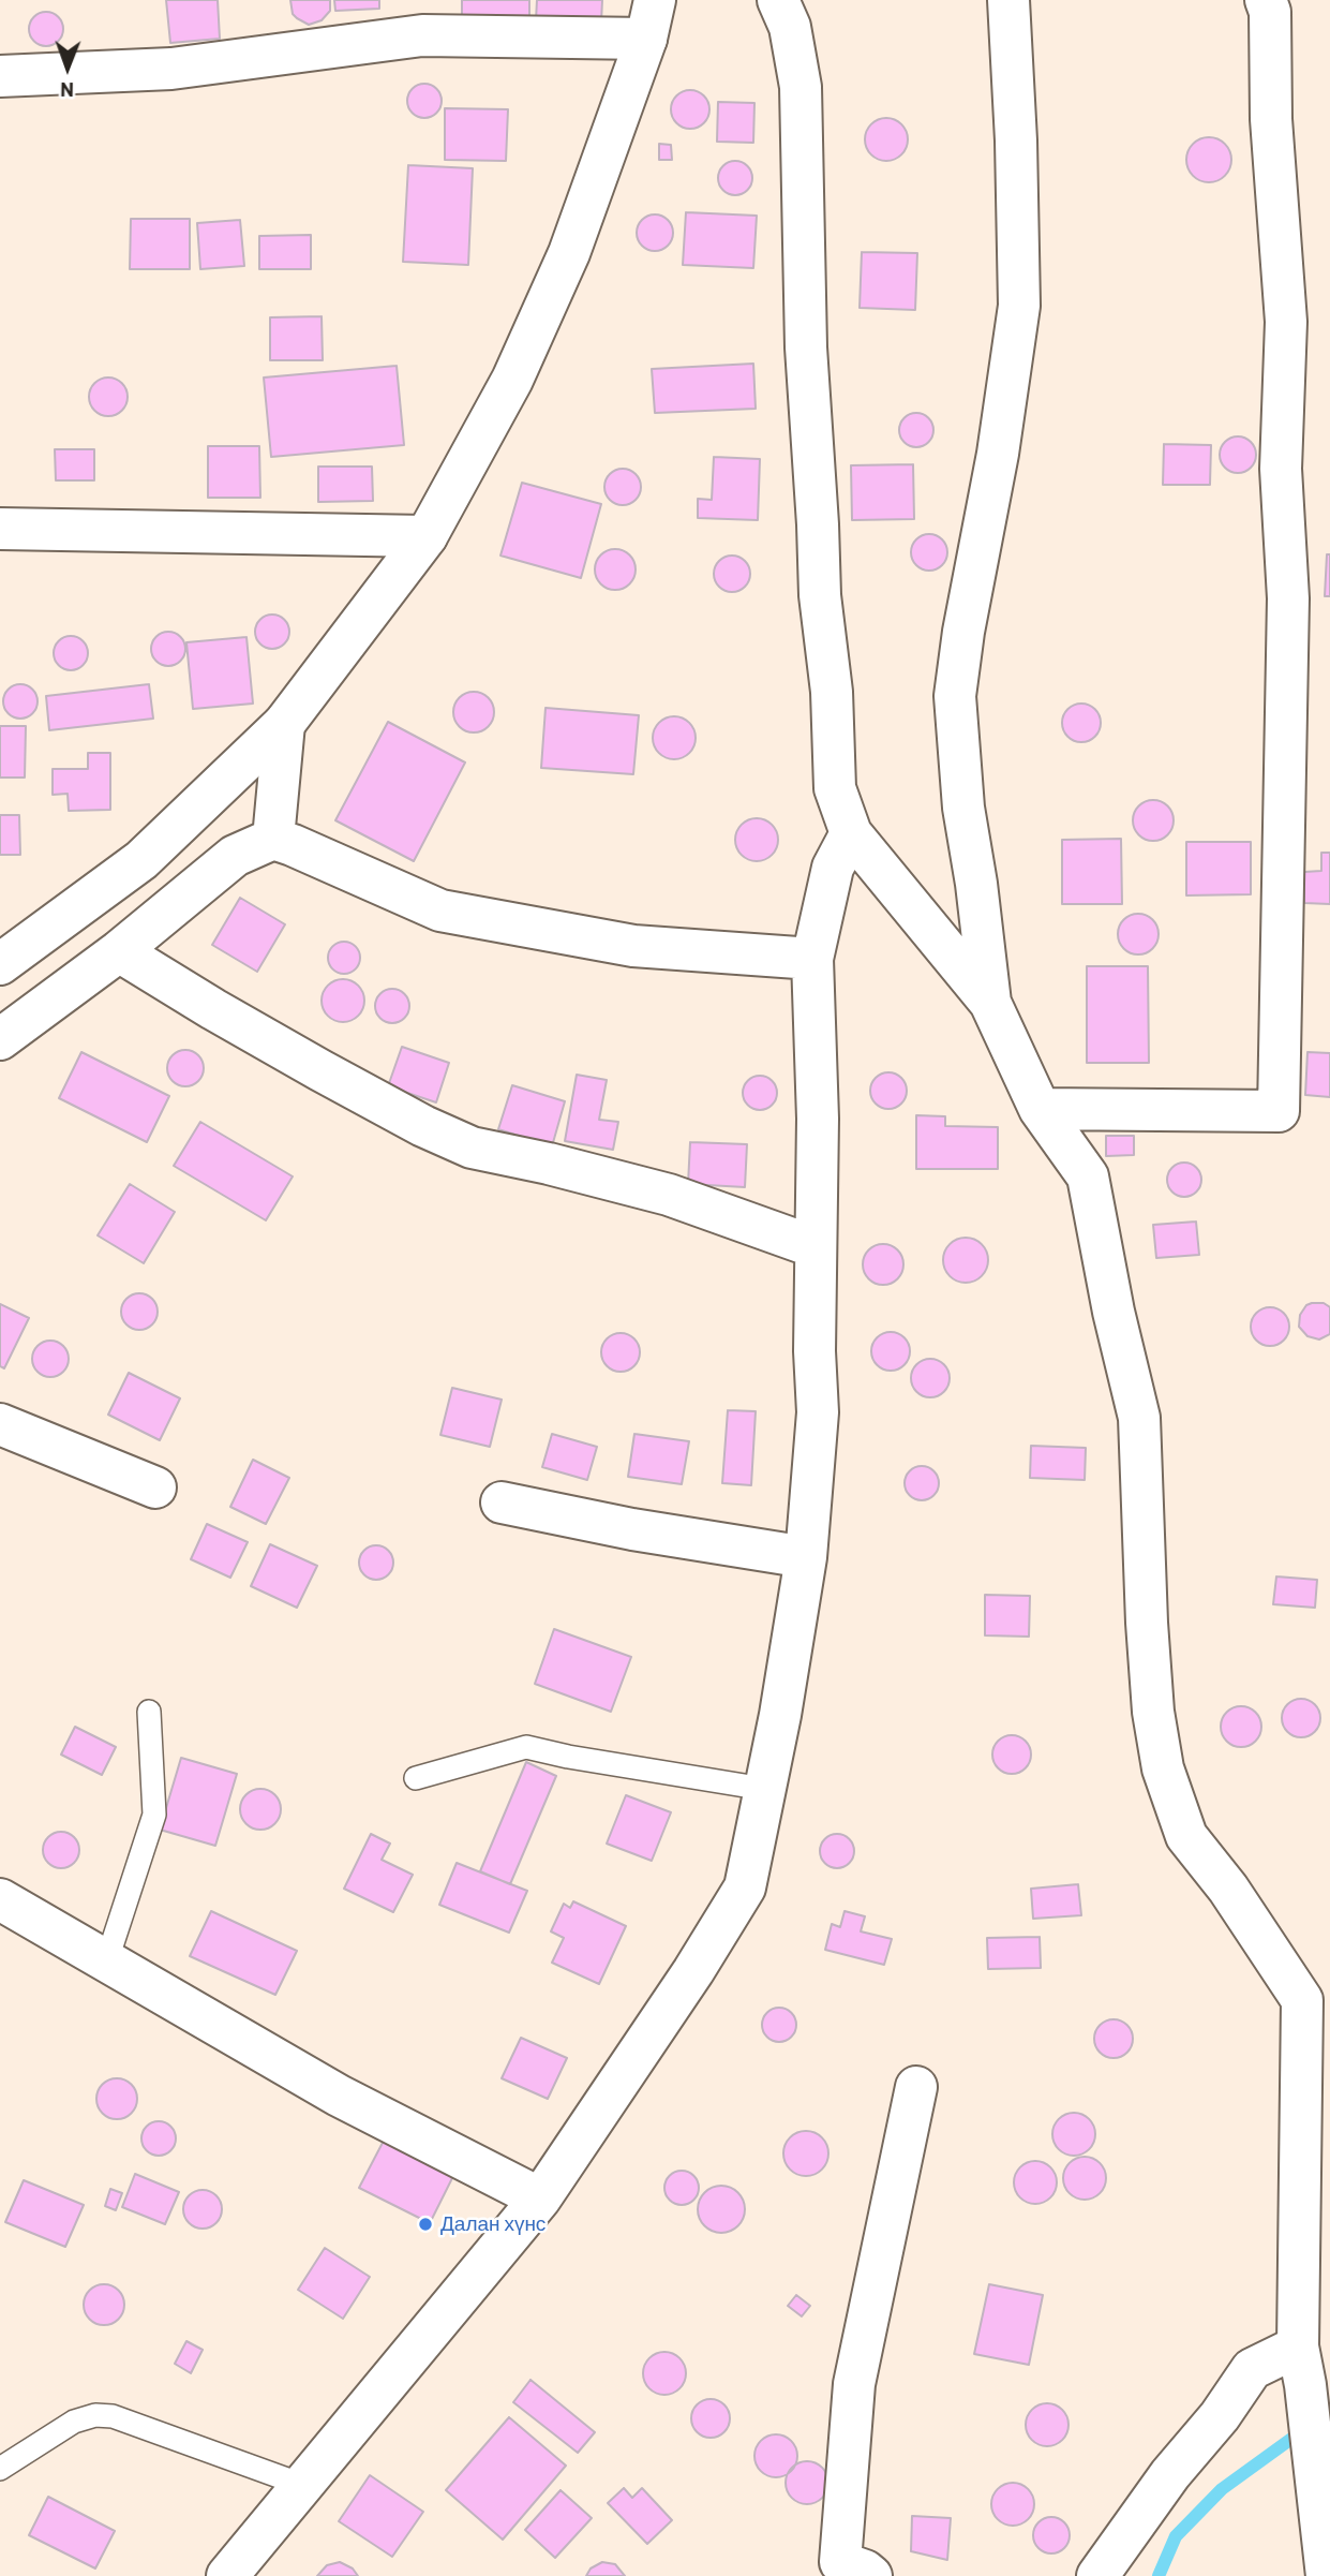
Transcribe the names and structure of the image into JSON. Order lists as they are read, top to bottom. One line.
{"places":["Далан хүнс"],"north":"bottom"}
